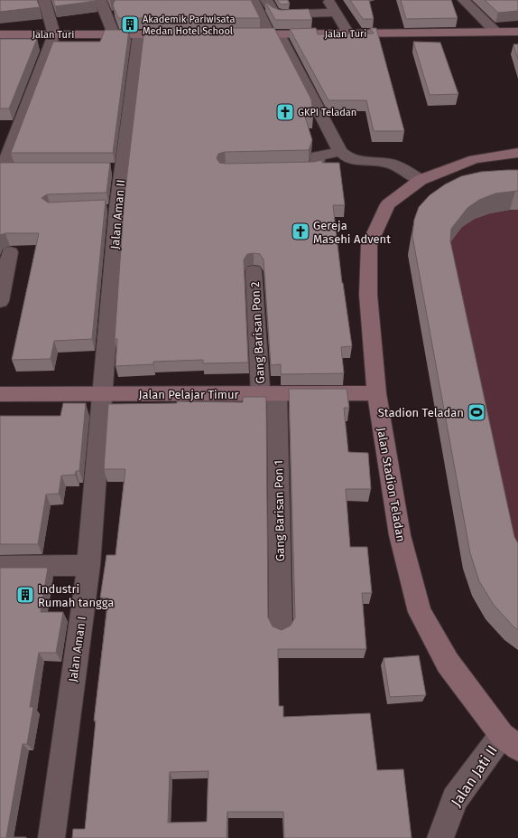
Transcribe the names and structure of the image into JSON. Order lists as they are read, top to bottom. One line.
{"streets":{"street":["Jalan Turi","Jalan Aman II","Gang Barisan Pon 2","Jalan Pelajar Timur","Jalan Stadion Teladan","Gang Barisan Pon 1","Jalan Aman I","Jalan Jati II"]},"crossings":[["Jalan Turi","Jalan Aman II"],["Jalan Aman II","Jalan Pelajar Timur"],["Jalan Aman II","Jalan Aman I"],["Gang Barisan Pon 2","Jalan Pelajar Timur"],["Gang Barisan Pon 2","Gang Barisan Pon 1"],["Jalan Pelajar Timur","Jalan Stadion Teladan"],["Jalan Pelajar Timur","Gang Barisan Pon 1"],["Jalan Pelajar Timur","Jalan Aman I"],["Jalan Stadion Teladan","Jalan Jati II"]],"places":{"building":["Akademik Pariwisata Medan Hotel School","Industri Rumah tangga"],"church":["GKPI Teladan","Gereja Masehi Advent"],"sports":["Stadion Teladan"]}}
